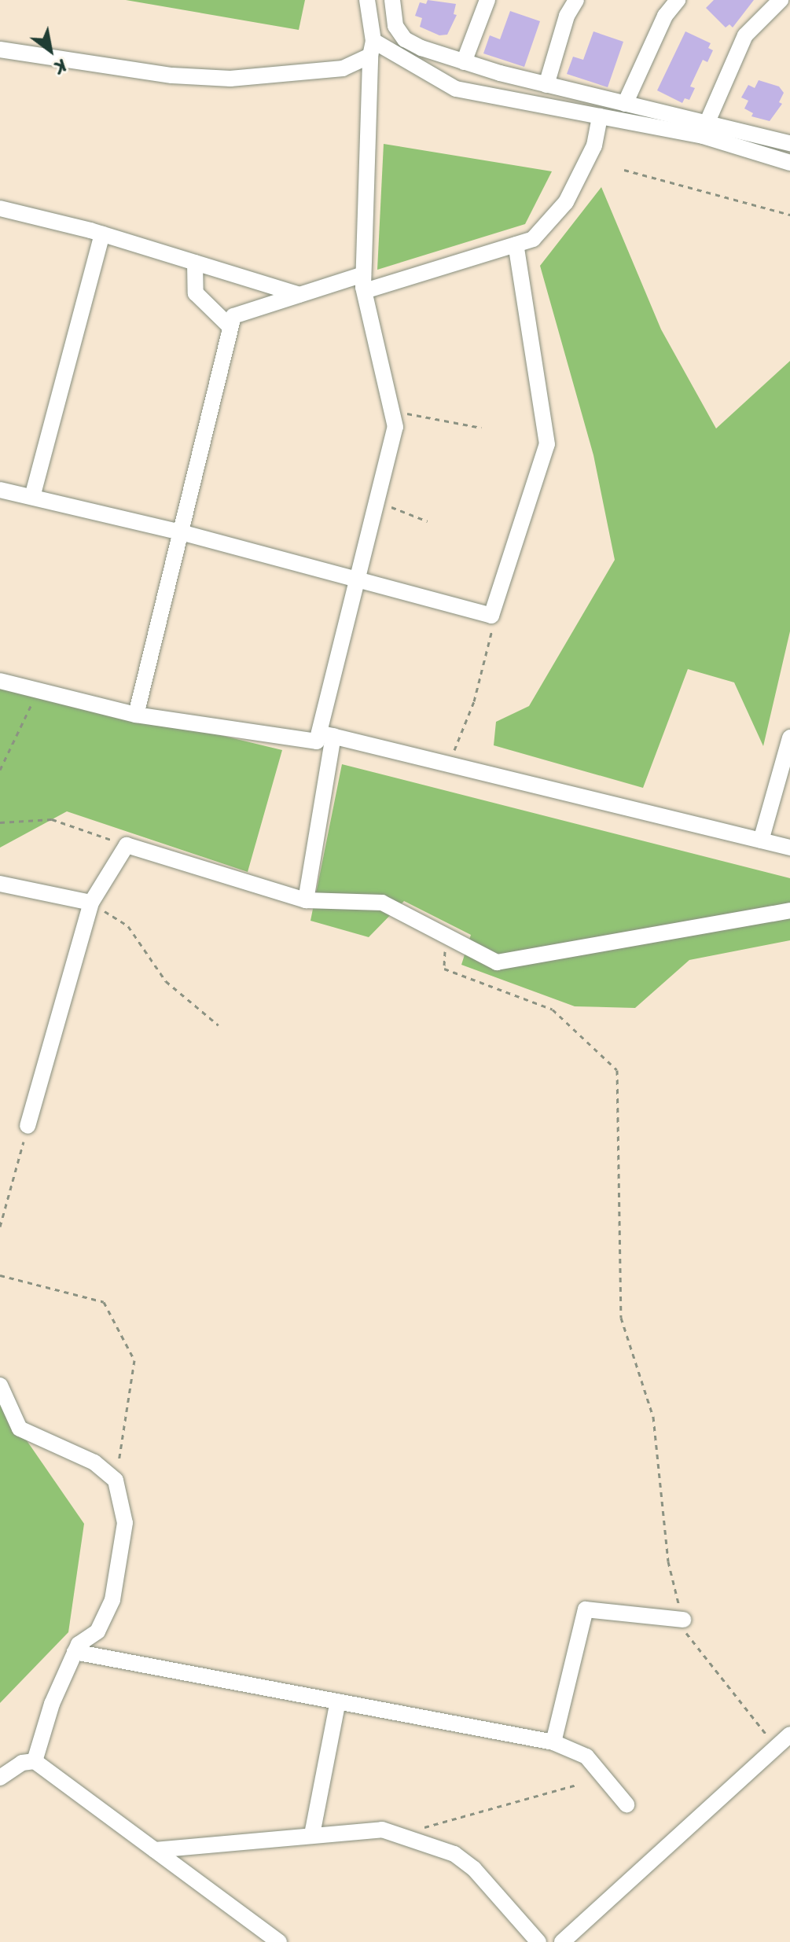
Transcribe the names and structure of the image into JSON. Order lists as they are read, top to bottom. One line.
{"north":"bottom right"}
